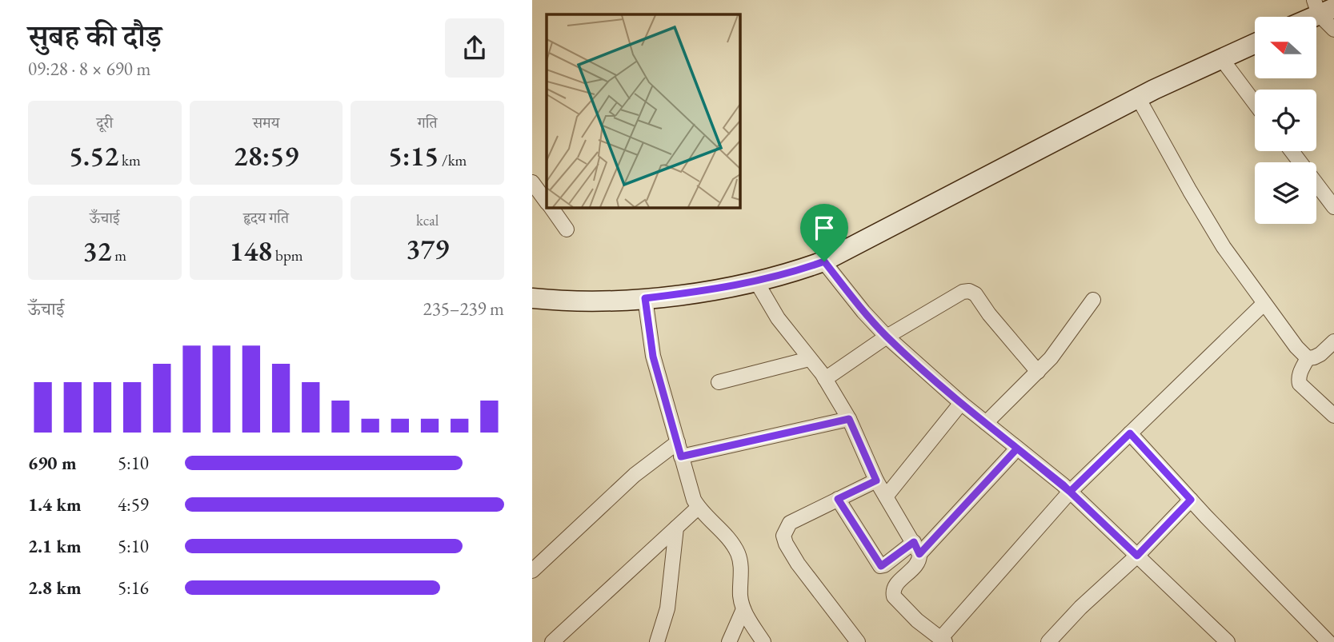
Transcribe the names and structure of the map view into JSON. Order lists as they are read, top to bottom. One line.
{"north":"left","page":{"heading":["सुबह की दौड़","09:28 · 8 × 690 m"],"stats":[["दूरी","5.52 km"],["समय","28:59"],["गति","5:15 /km"],["ऊँचाई","32 m"],["हृदय गति","148 bpm"],["kcal","379"]],"chart":["ऊँचाई","235–239 m"],"list":[{"name":"690 m","note":"5:10"},{"name":"1.4 km","note":"4:59"},{"name":"2.1 km","note":"5:10"},{"name":"2.8 km","note":"5:16"}]}}
